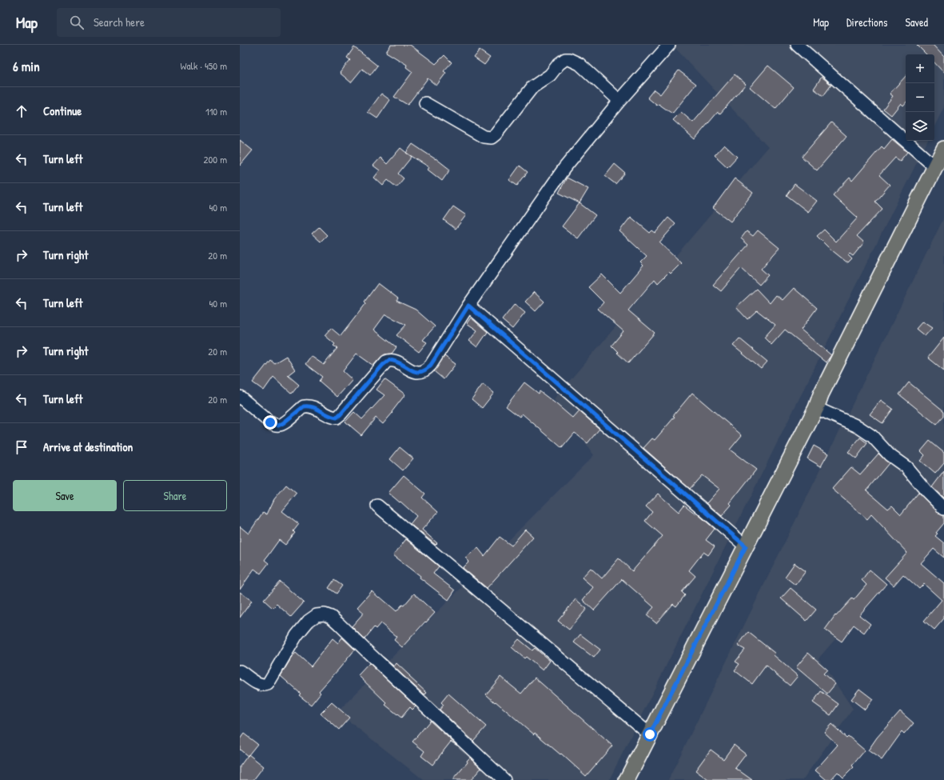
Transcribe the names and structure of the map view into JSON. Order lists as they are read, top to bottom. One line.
{"page":{"header":"Map","search":"Search here","nav":["Map","Directions","Saved"],"heading":["6 min","Walk · 450 m"],"map_buttons":["+","−"],"list":[["Continue","110 m"],["Turn left","200 m"],["Turn left","40 m"],["Turn right","20 m"],["Turn left","40 m"],["Turn right","20 m"],["Turn left","20 m"],"Arrive at destination"],"buttons":["Save","Share"]}}
